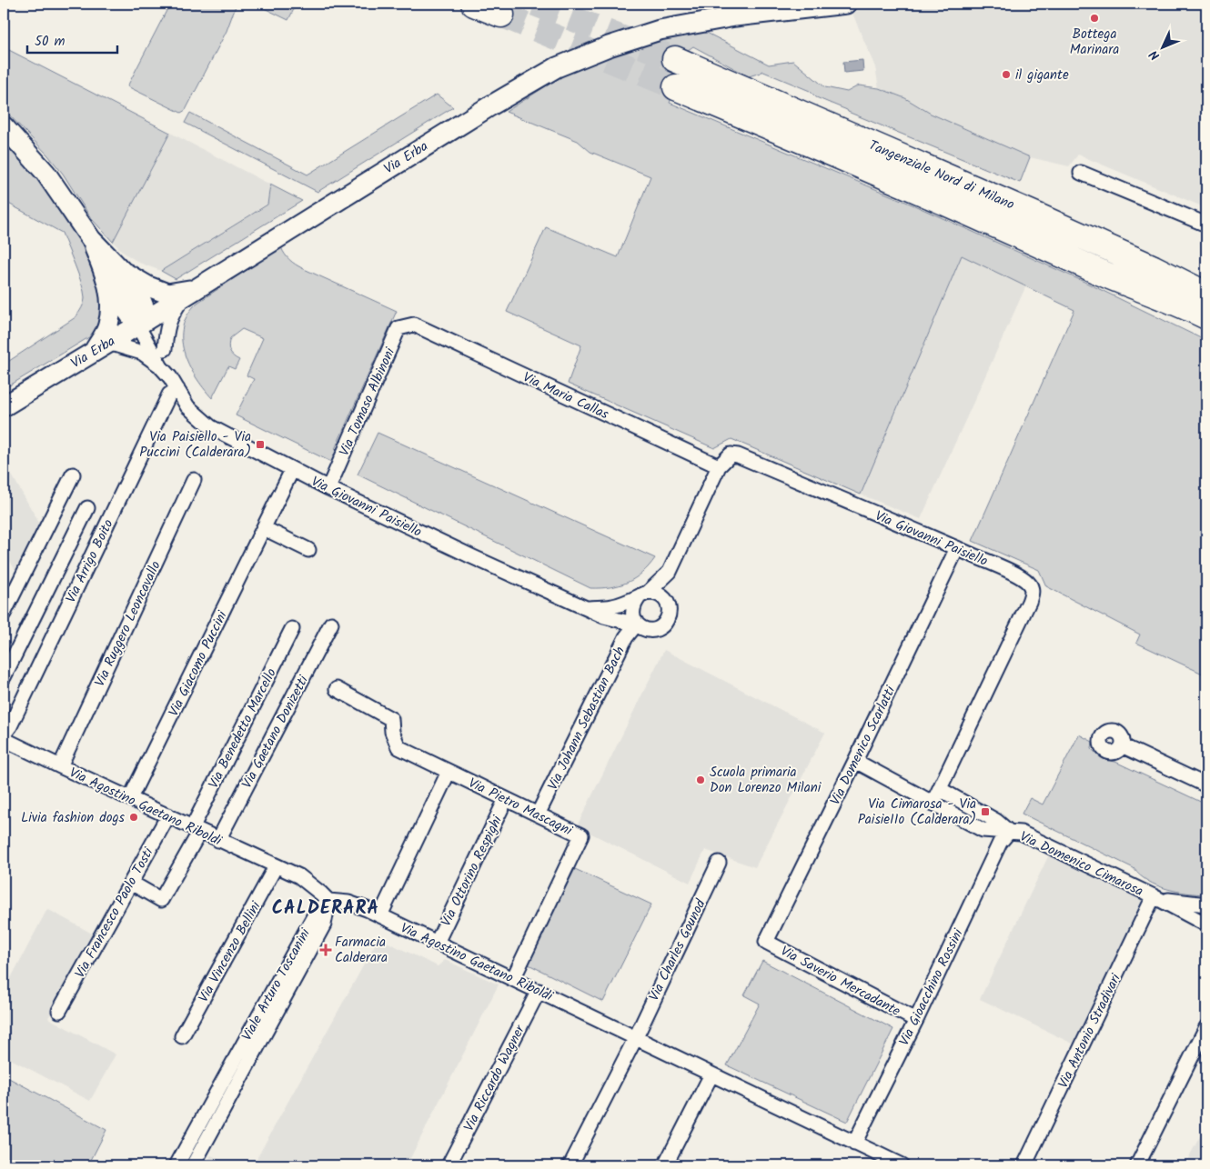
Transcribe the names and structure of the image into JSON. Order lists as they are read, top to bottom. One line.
{"streets":{"highway":["Tangenziale Nord di Milano"],"main road":["Via Erba"],"street":["Via Maria Callas","Via Tomaso Albinoni","Via Giovanni Paisiello","Via Arrigo Boito","Via Ruggero Leoncavallo","Via Giacomo Puccini","Via Johann Sebastian Bach","Via Benedetto Marcello","Via Gaetano Donizetti","Via Domenico Scarlatti","Via Agostino Gaetano Riboldi","Via Pietro Mascagni","Via Domenico Cimarosa","Via Ottorino Respighi","Via Francesco Paolo Tosti","Via Charles Gounod","Via Vincenzo Bellini","Via Saverio Mercadante","Viale Arturo Toscanini","Via Gioacchino Rossini","Via Antonio Stradivari","Via Riccardo Wagner"]},"crossings":[["Via Maria Callas","Via Tomaso Albinoni"],["Via Maria Callas","Via Giovanni Paisiello"],["Via Tomaso Albinoni","Via Giovanni Paisiello"],["Via Giovanni Paisiello","Via Arrigo Boito"],["Via Giovanni Paisiello","Via Giacomo Puccini"],["Via Giovanni Paisiello","Via Johann Sebastian Bach"],["Via Giovanni Paisiello","Via Domenico Scarlatti"],["Via Giovanni Paisiello","Via Domenico Cimarosa"],["Via Arrigo Boito","Via Agostino Gaetano Riboldi"],["Via Ruggero Leoncavallo","Via Agostino Gaetano Riboldi"],["Via Giacomo Puccini","Via Agostino Gaetano Riboldi"],["Via Johann Sebastian Bach","Via Pietro Mascagni"],["Via Benedetto Marcello","Via Agostino Gaetano Riboldi"],["Via Benedetto Marcello","Via Francesco Paolo Tosti"],["Via Gaetano Donizetti","Via Agostino Gaetano Riboldi"],["Via Domenico Scarlatti","Via Domenico Cimarosa"],["Via Domenico Scarlatti","Via Saverio Mercadante"],["Via Agostino Gaetano Riboldi","Via Pietro Mascagni"],["Via Agostino Gaetano Riboldi","Via Ottorino Respighi"],["Via Agostino Gaetano Riboldi","Via Francesco Paolo Tosti"],["Via Agostino Gaetano Riboldi","Via Charles Gounod"],["Via Agostino Gaetano Riboldi","Via Vincenzo Bellini"],["Via Agostino Gaetano Riboldi","Viale Arturo Toscanini"],["Via Agostino Gaetano Riboldi","Via Gioacchino Rossini"],["Via Agostino Gaetano Riboldi","Via Riccardo Wagner"],["Via Pietro Mascagni","Via Ottorino Respighi"],["Via Domenico Cimarosa","Via Gioacchino Rossini"],["Via Domenico Cimarosa","Via Antonio Stradivari"],["Via Saverio Mercadante","Via Gioacchino Rossini"]],"districts":["CALDERARA"],"places":{"other":["Bottega Marinara","il gigante","Scuola primaria Don Lorenzo Milani","Livia fashion dogs"],"transit":["Via Paisiello - Via Puccini (Calderara)","Via Cimarosa - Via PaisieIIo (Calderara)"],"health":["Farmacia Calderara"]},"scale_bar":"50 m","north":"bottom left"}
